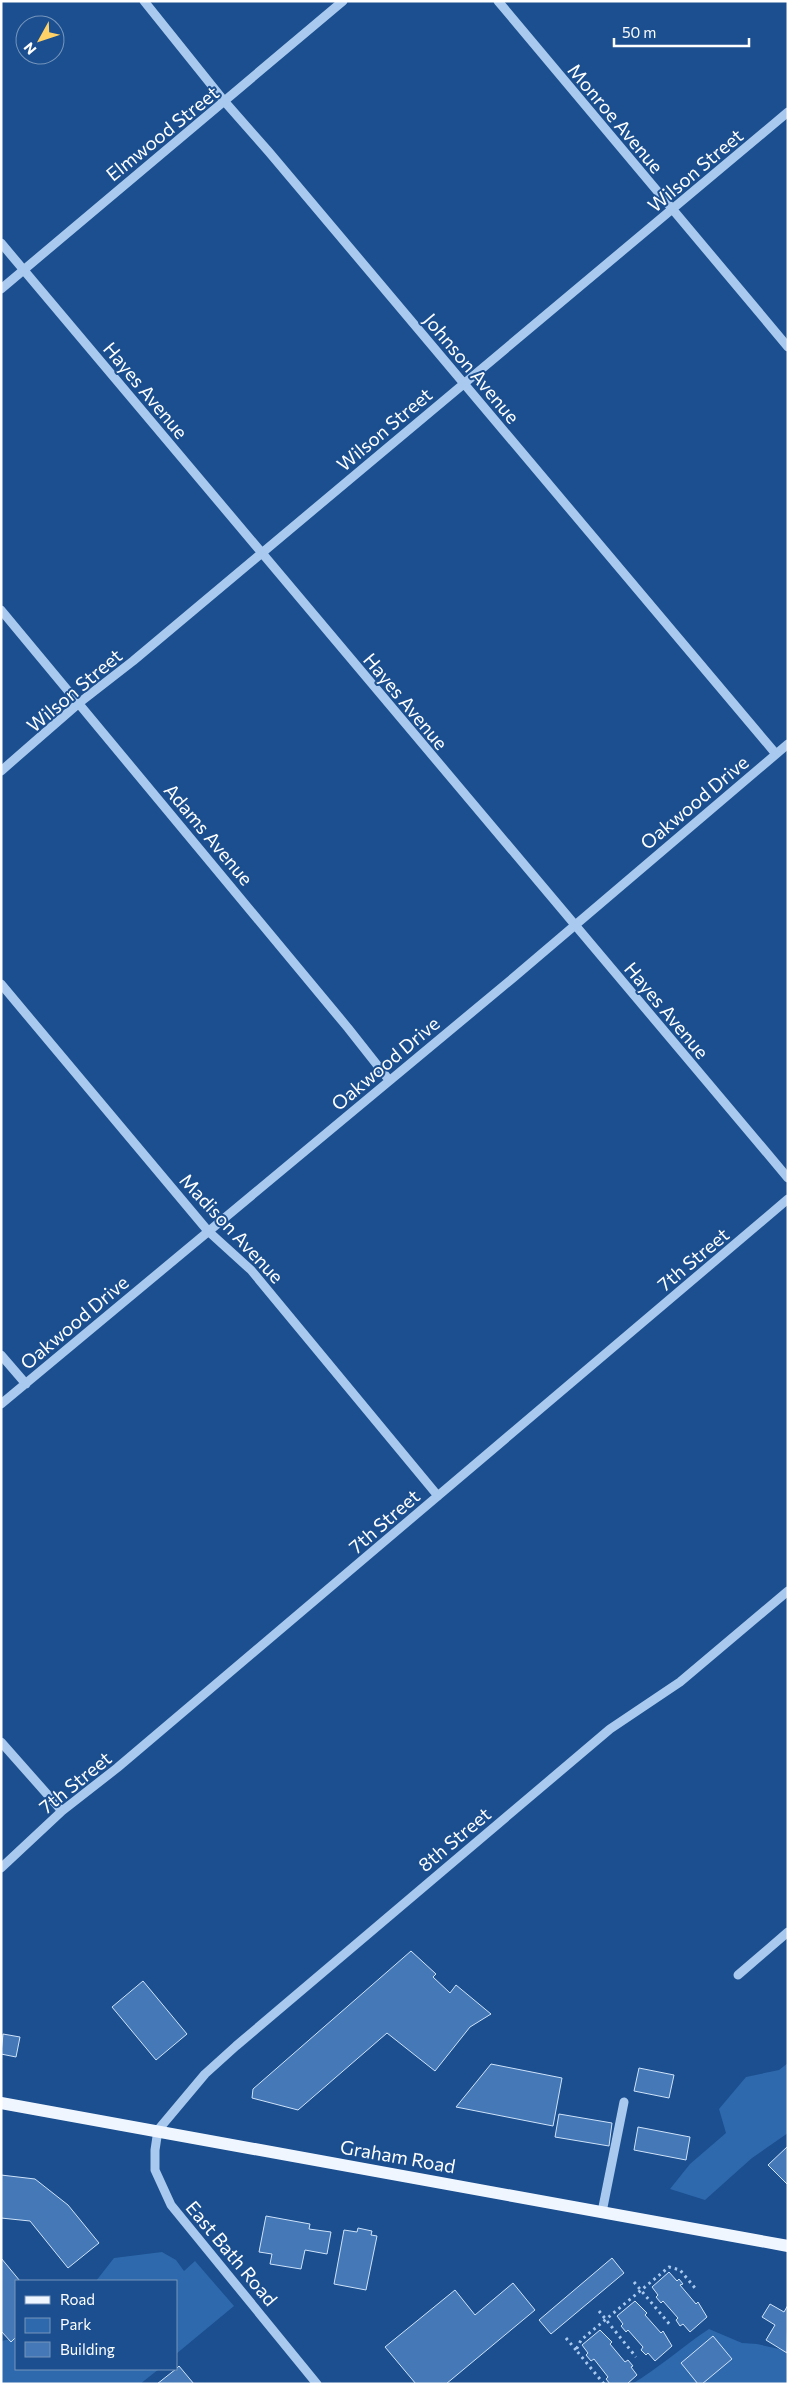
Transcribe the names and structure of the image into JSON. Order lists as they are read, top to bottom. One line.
{"streets":{"main road":["Graham Road"],"street":["Monroe Avenue","Elmwood Street","Wilson Street","Johnson Avenue","Hayes Avenue","Oakwood Drive","Adams Avenue","Madison Avenue","7th Street","8th Street","East Bath Road"]},"crossings":[["Monroe Avenue","Wilson Street"],["Elmwood Street","Johnson Avenue"],["Elmwood Street","Hayes Avenue"],["Wilson Street","Johnson Avenue"],["Wilson Street","Hayes Avenue"],["Wilson Street","Adams Avenue"],["Johnson Avenue","Oakwood Drive"],["Hayes Avenue","Oakwood Drive"],["Oakwood Drive","Adams Avenue"],["Oakwood Drive","Madison Avenue"],["Madison Avenue","7th Street"],["8th Street","Graham Road"],["8th Street","East Bath Road"],["Graham Road","East Bath Road"]],"legend":["Road","Park","Building"],"scale_bar":"50 m","north":"bottom left"}
